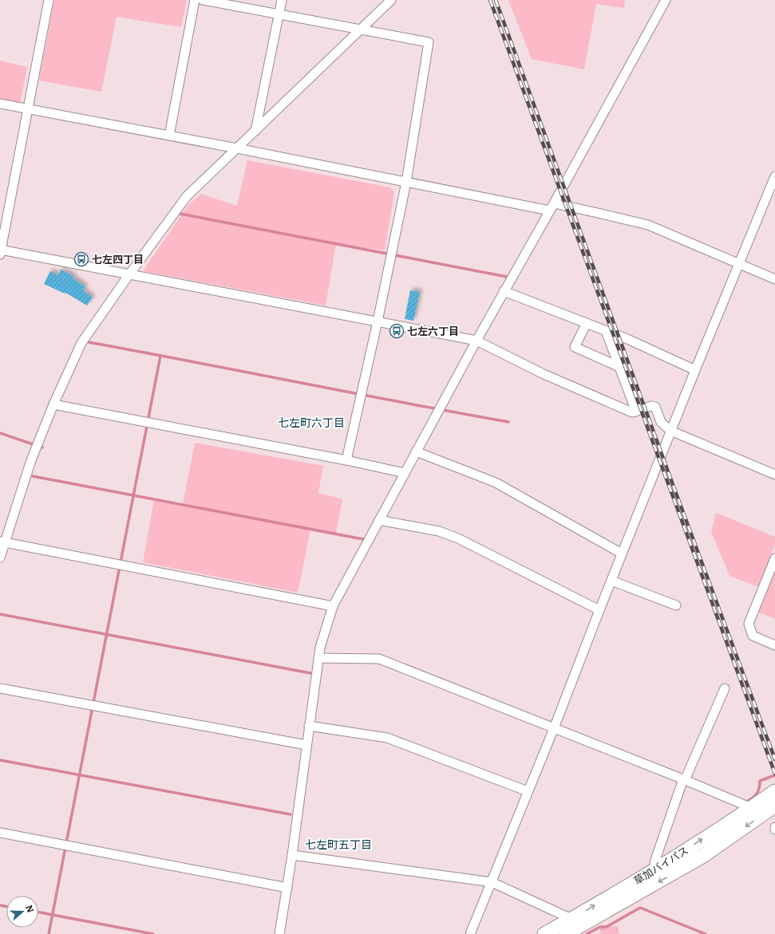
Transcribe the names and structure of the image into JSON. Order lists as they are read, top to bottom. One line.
{"streets":{"highway":["草加バイパス"]},"districts":["七左町六丁目","七左町五丁目"],"places":{"bus stop":["七左四丁目","七左六丁目"]},"north":"right"}
